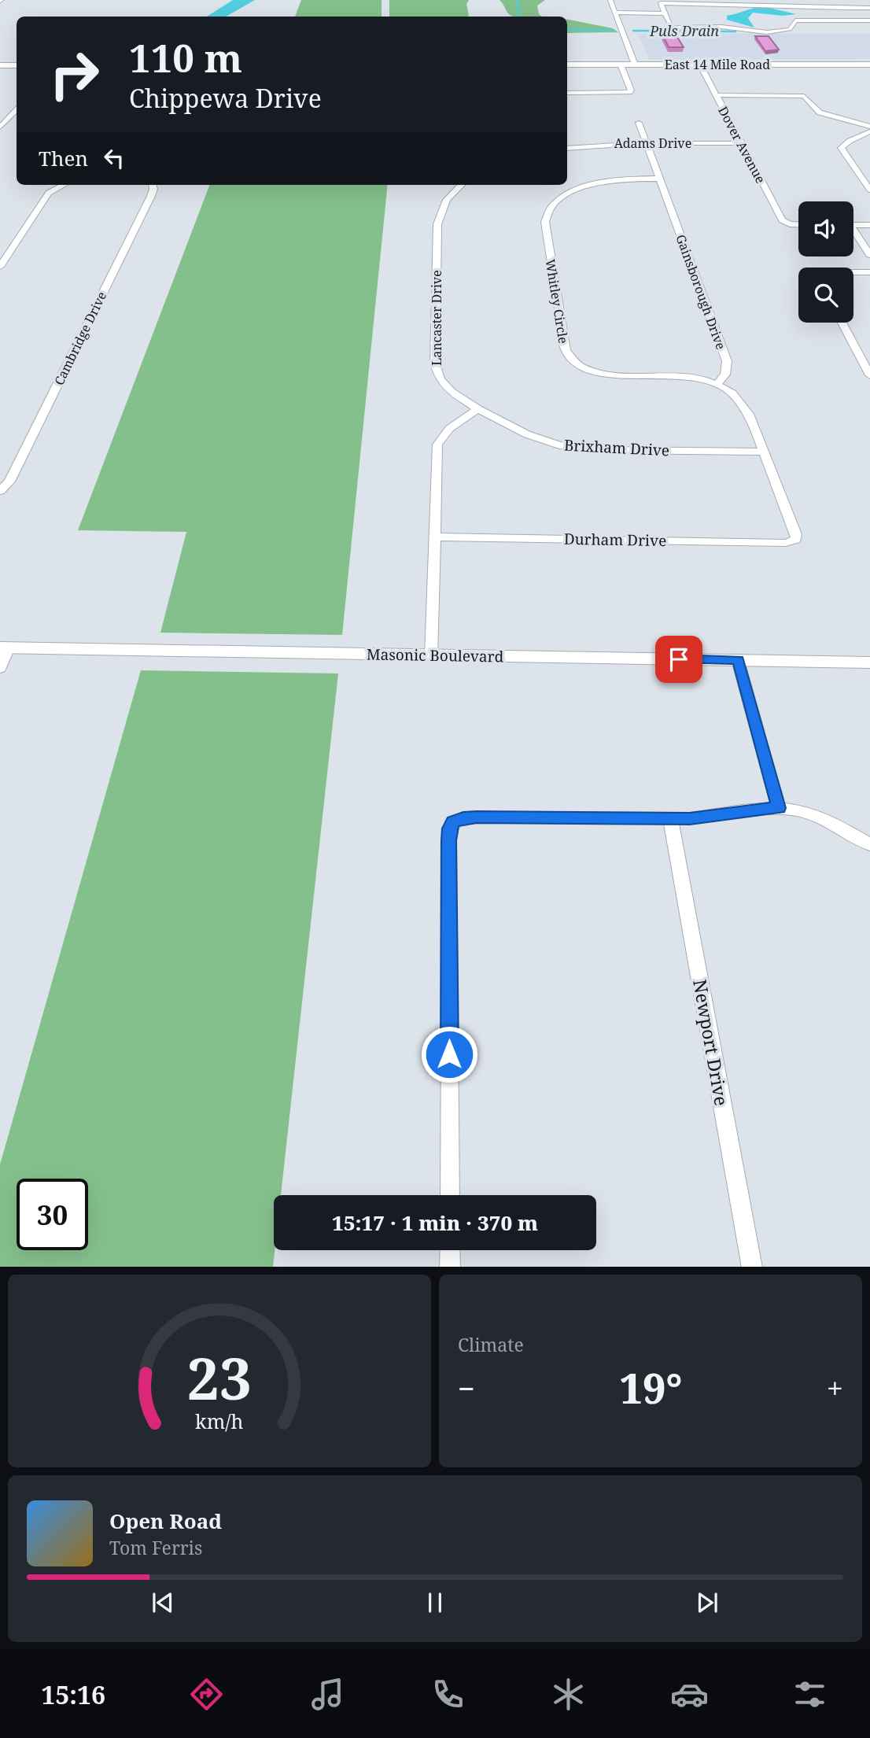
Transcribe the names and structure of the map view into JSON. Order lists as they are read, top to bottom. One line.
{"streets":{"main road":["East 14 Mile Road"],"street":["Adams Drive","Dover Avenue","Gainsborough Drive","Whitley Circle","Lancaster Drive","Cambridge Drive","Brixham Drive","Durham Drive","Masonic Boulevard","Newport Drive"]},"crossings":[["East 14 Mile Road","Dover Avenue"],["Adams Drive","Dover Avenue"],["Adams Drive","Gainsborough Drive"],["Gainsborough Drive","Whitley Circle"],["Lancaster Drive","Brixham Drive"],["Brixham Drive","Durham Drive"]],"water":["Puls Drain"],"page":{"turn":["110 m","Chippewa Drive"],"then":"Then","limit":"30","trip":"15:17 · 1 min · 370 m","tile":"Climate","heat":["−","19°","+"],"song":["Open Road","Tom Ferris"],"tabs":"15:16","gauge":["23","km/h"]}}
